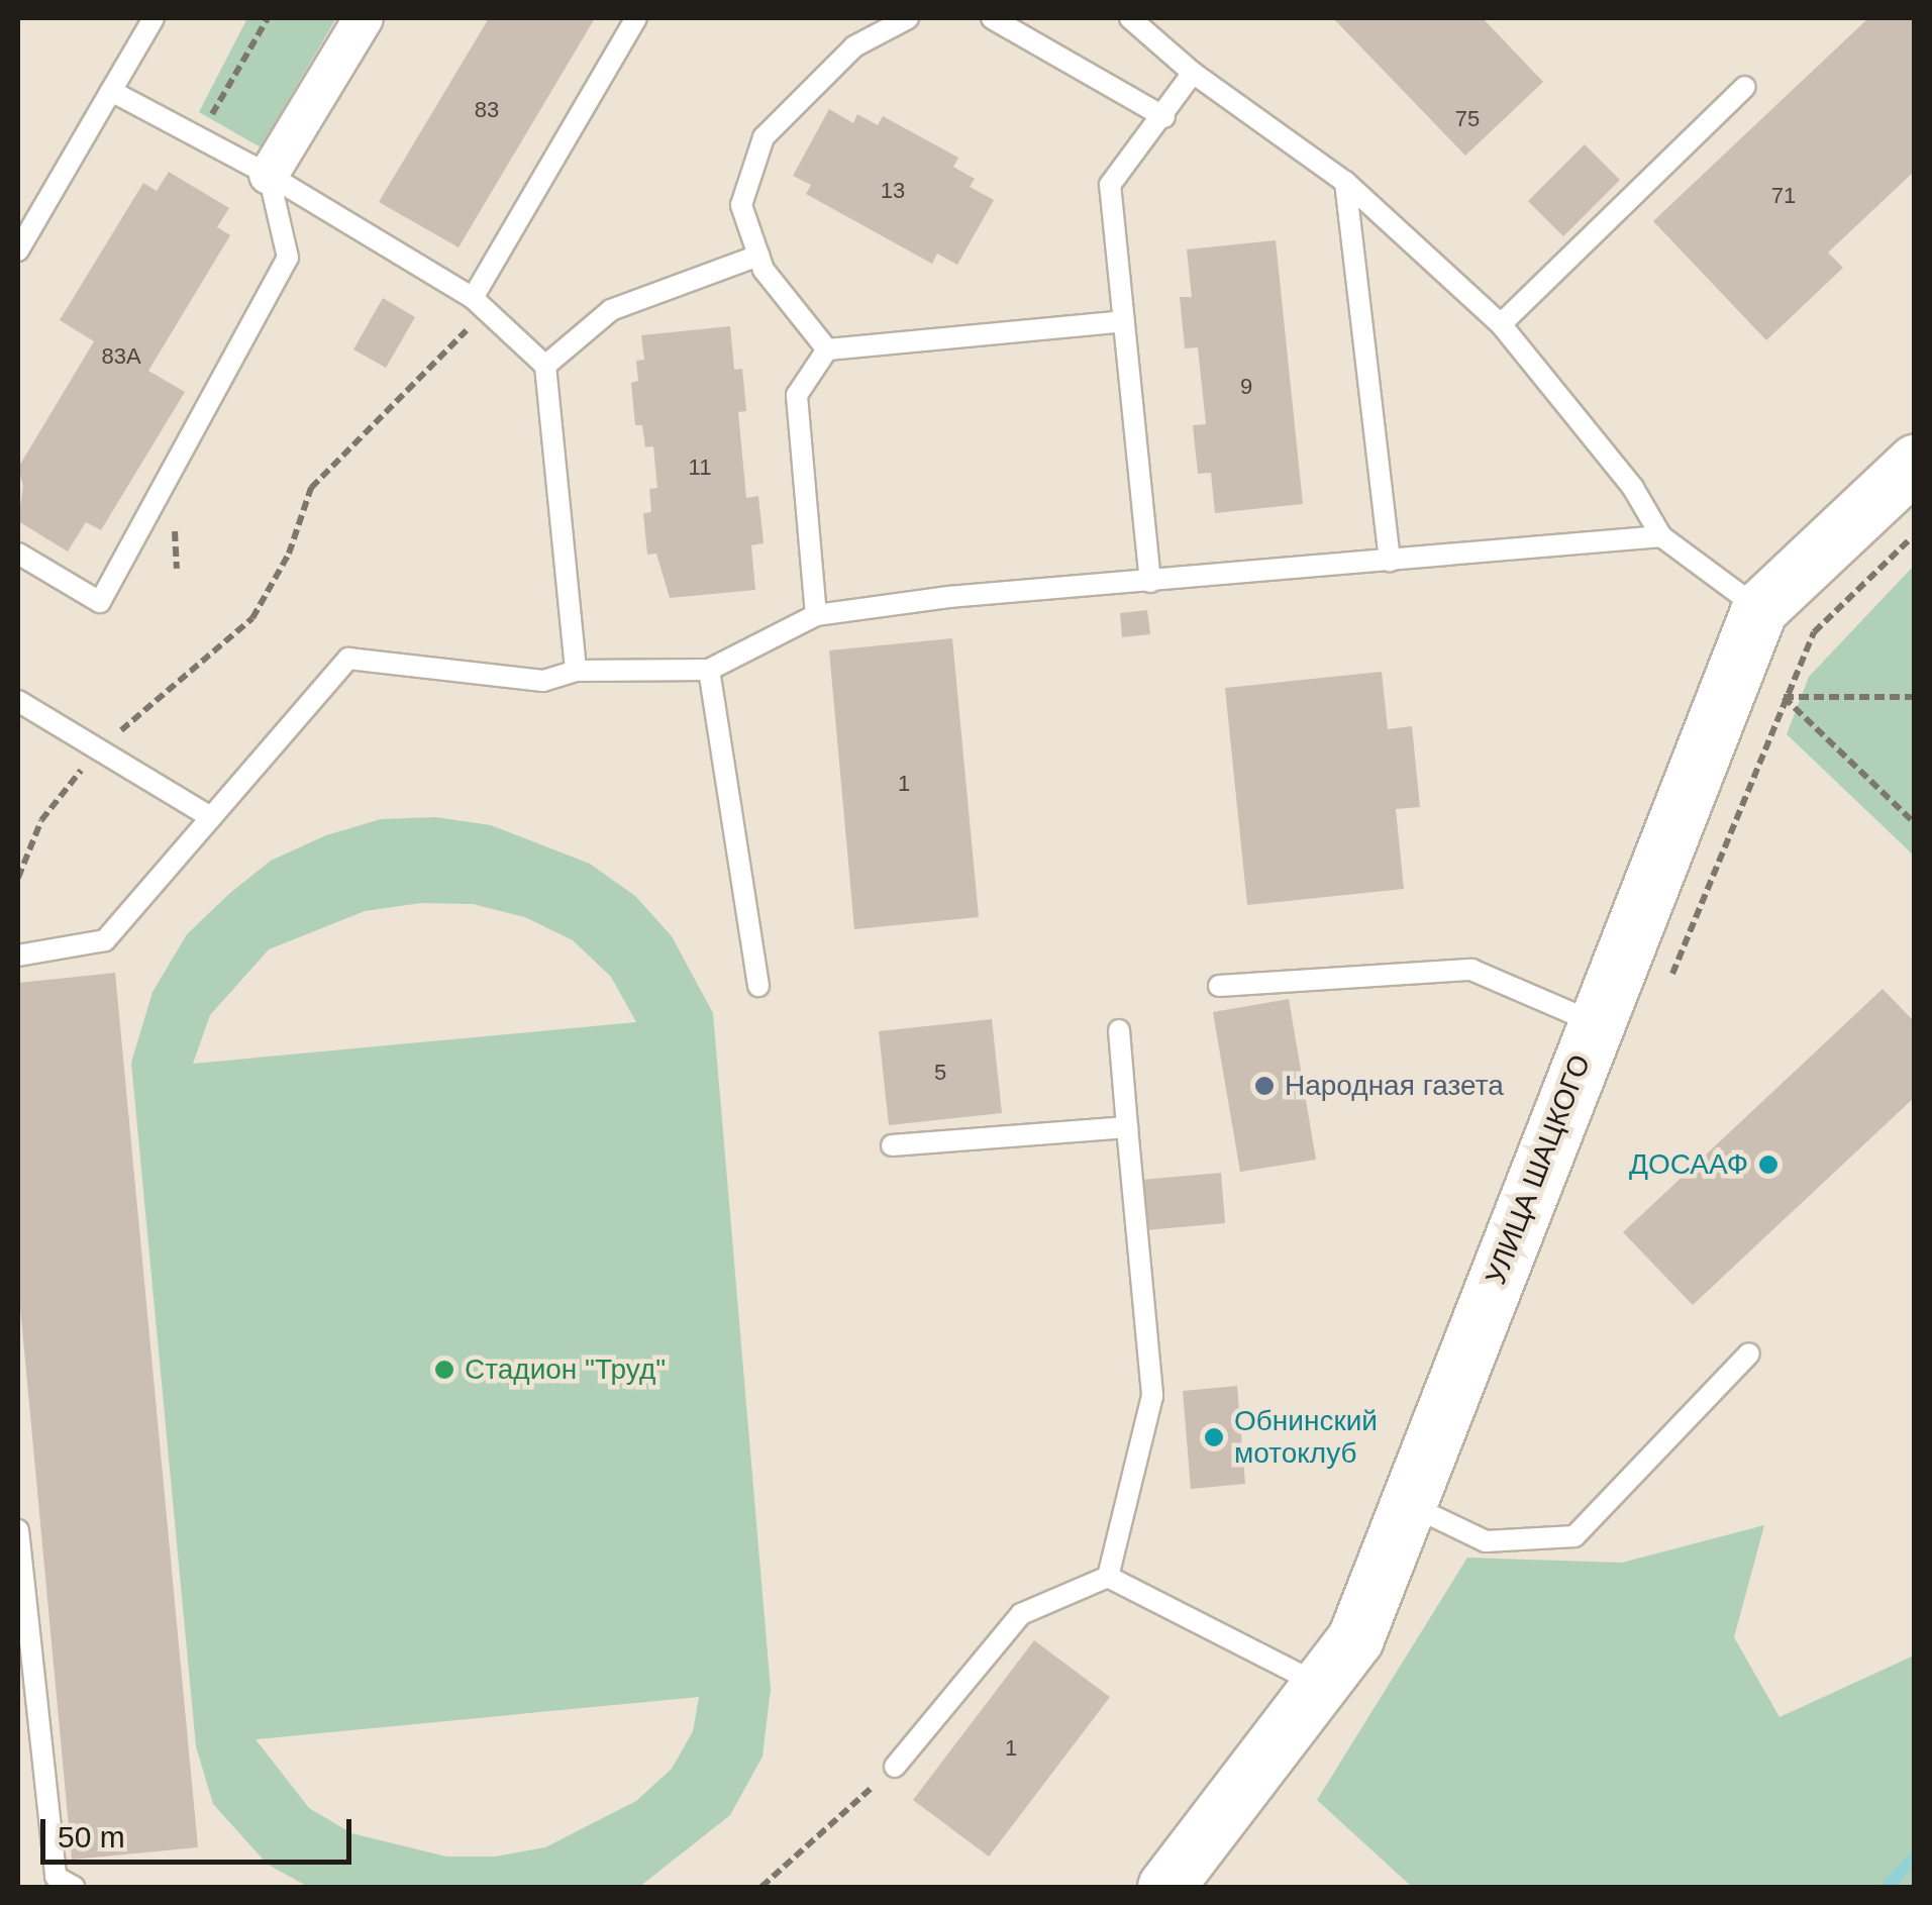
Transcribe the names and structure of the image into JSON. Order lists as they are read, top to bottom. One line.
{"streets":{"street":["УЛИЦА ШАЦКОГО"]},"places":["Народная газета","ДОСААФ","Стадион \"Труд\"","Обнинский мотоклуб"],"house_numbers":["83","75","13","71","83А","9","11","1","5","1"],"scale_bar":"50 m"}
